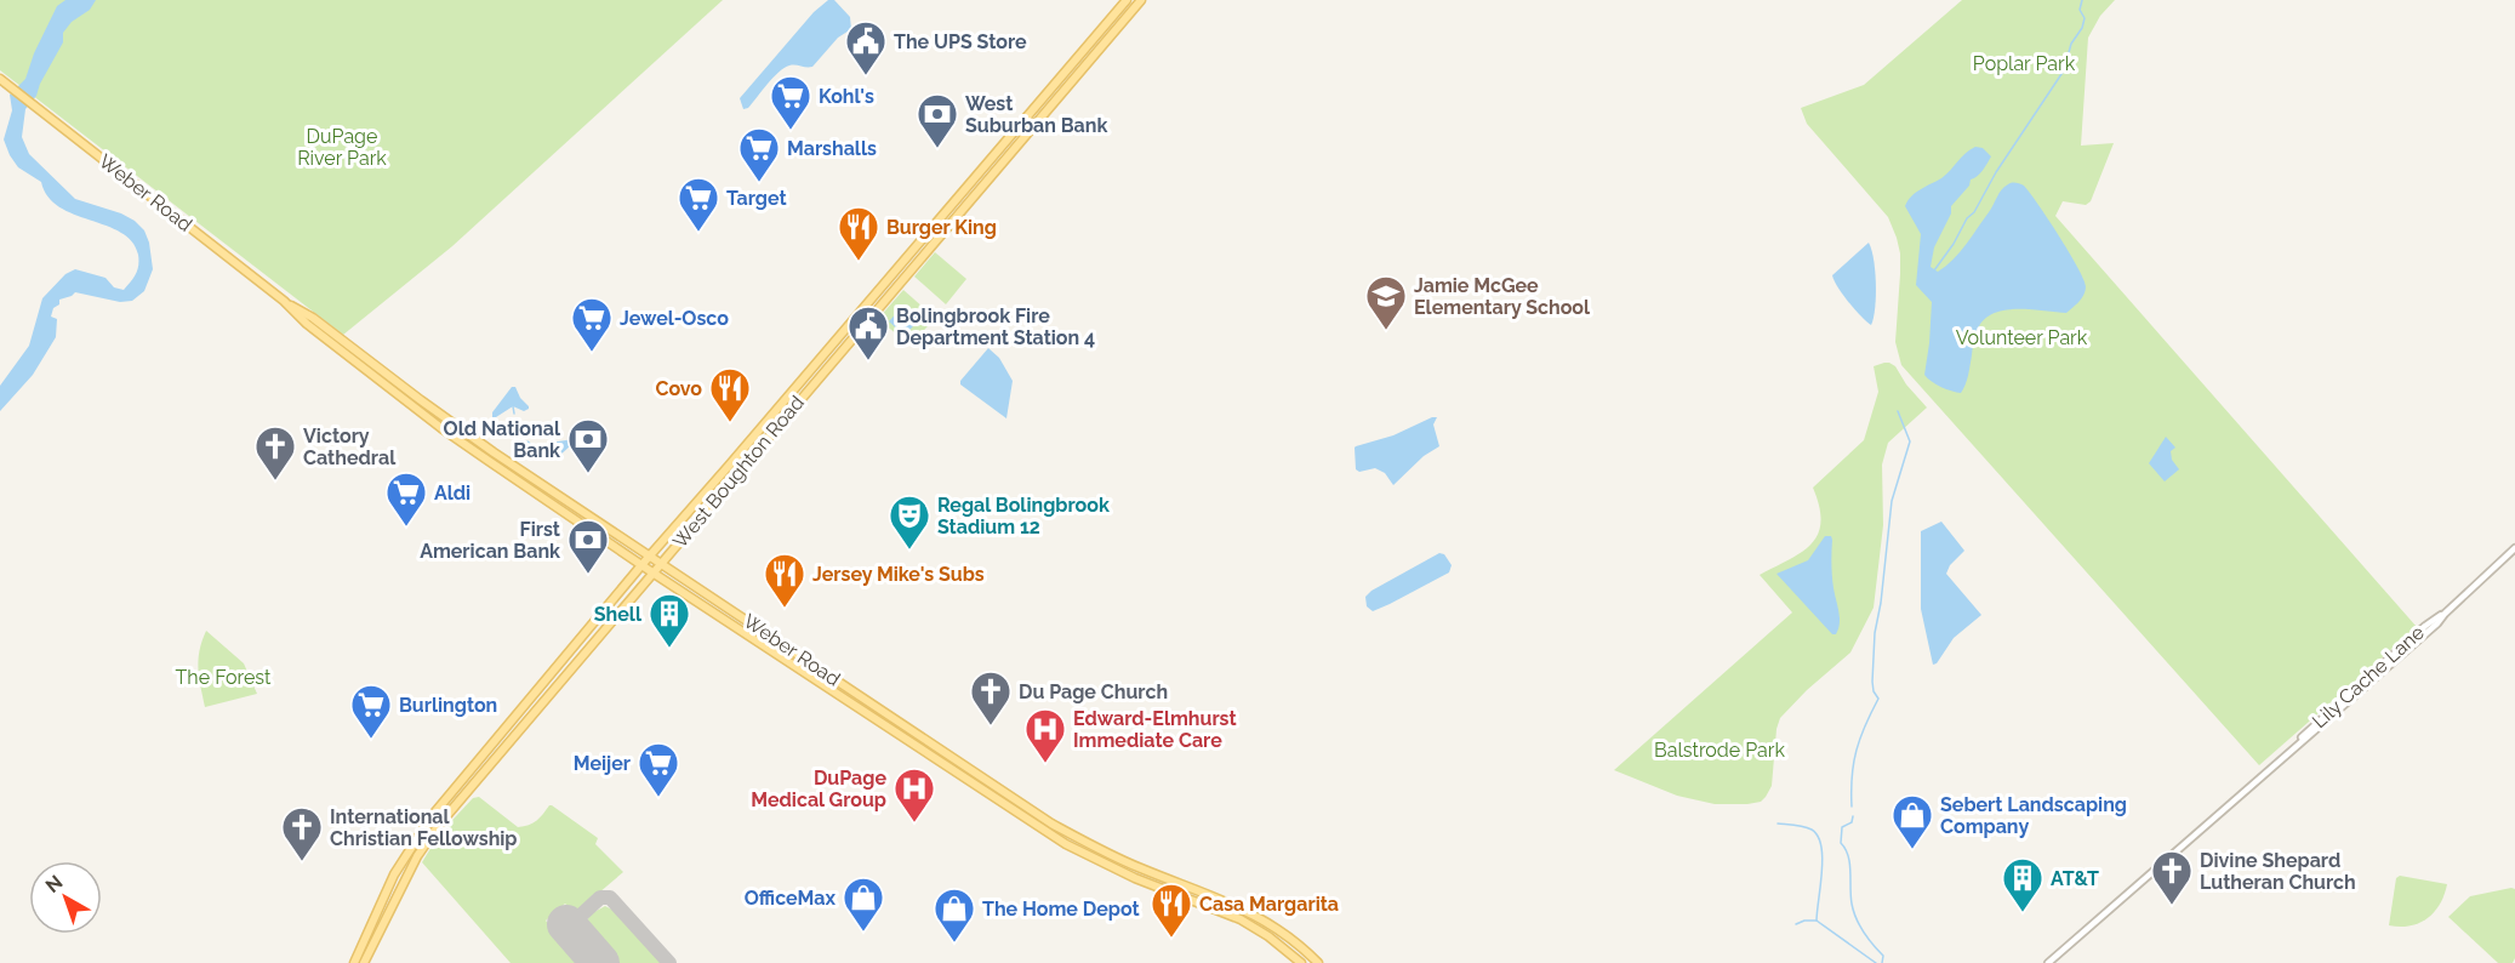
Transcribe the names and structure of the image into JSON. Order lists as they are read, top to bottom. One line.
{"streets":{"main road":["Weber Road","West Boughton Road"],"street":["Lily Cache Lane"]},"crossings":[["Weber Road","West Boughton Road"]],"parks":["Poplar Park","DuPage River Park","Volunteer Park","The Forest","Balstrode Park"],"places":{"public building":["The UPS Store","Bolingbrook Fire Department Station 4"],"supermarket":["Kohl's","Marshalls","Target","Jewel-Osco","Aldi","Burlington","Meijer"],"bank":["West Suburban Bank","Old National Bank","First American Bank"],"restaurant":["Burger King","Covo","Jersey Mike's Subs","Casa Margarita"],"school or university":["Jamie McGee Elementary School"],"church":["Victory Cathedral","Du Page Church","International Christian Fellowship","Divine Shepard Lutheran Church"],"theatre":["Regal Bolingbrook Stadium 12"],"building":["Shell","AT&T"],"hospital":["Edward-Elmhurst Immediate Care","DuPage Medical Group"],"shop":["Sebert Landscaping Company","OfficeMax","The Home Depot"]},"north":"top left"}
